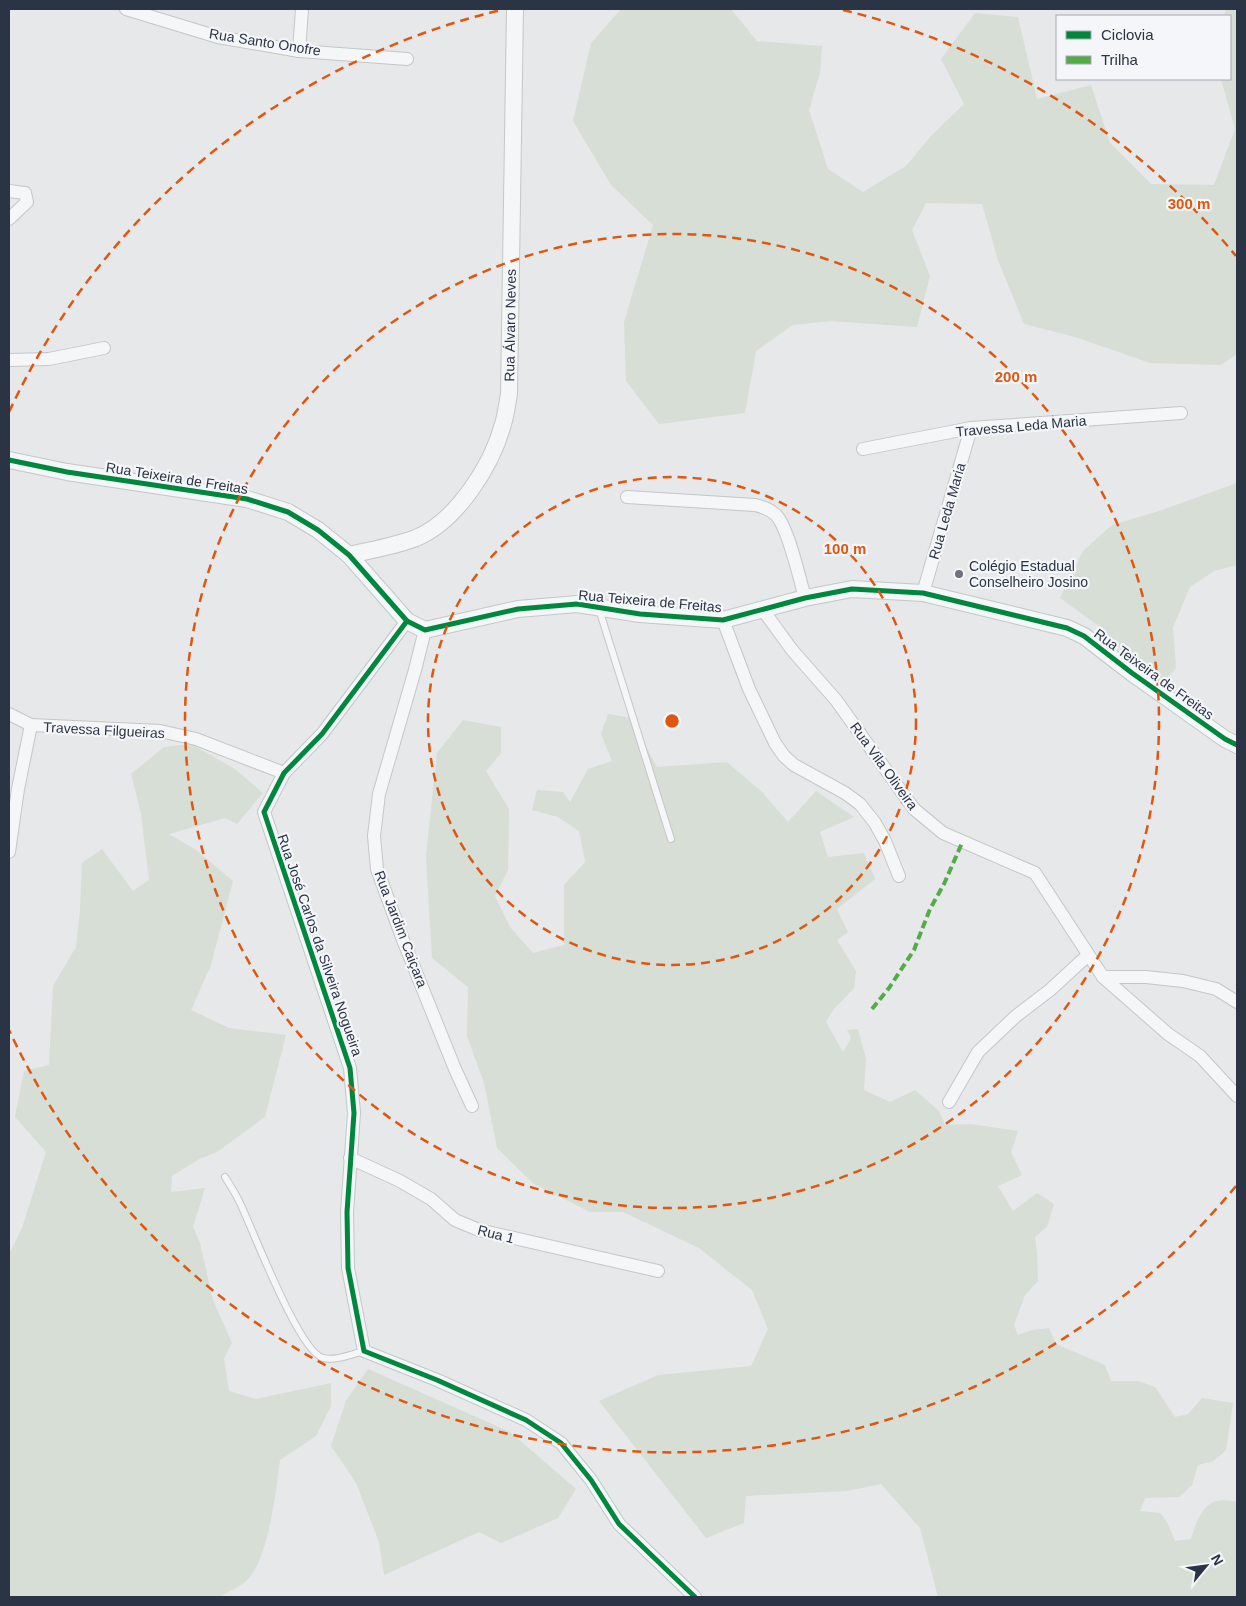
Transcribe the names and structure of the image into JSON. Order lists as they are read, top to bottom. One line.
{"streets":{"street":["Rua Santo Onofre","Rua Álvaro Neves","Travessa Leda Maria","Rua Teixeira de Freitas","Rua Leda Maria","Travessa Filgueiras","Rua Vila Oliveira","Rua Jardim Caiçara","Rua José Carlos da Silveira Nogueira","Rua 1"]},"crossings":[["Rua Álvaro Neves","Rua Teixeira de Freitas"],["Travessa Leda Maria","Rua Leda Maria"],["Rua Teixeira de Freitas","Rua Leda Maria"],["Rua Teixeira de Freitas","Rua Vila Oliveira"],["Rua Teixeira de Freitas","Rua Jardim Caiçara"],["Rua Teixeira de Freitas","Rua José Carlos da Silveira Nogueira"],["Travessa Filgueiras","Rua José Carlos da Silveira Nogueira"],["Rua José Carlos da Silveira Nogueira","Rua 1"]],"places":["Colégio Estadual Conselheiro Josino"],"legend":["Ciclovia","Trilha"],"north":"top right","rings":["300 m","200 m","100 m"]}
